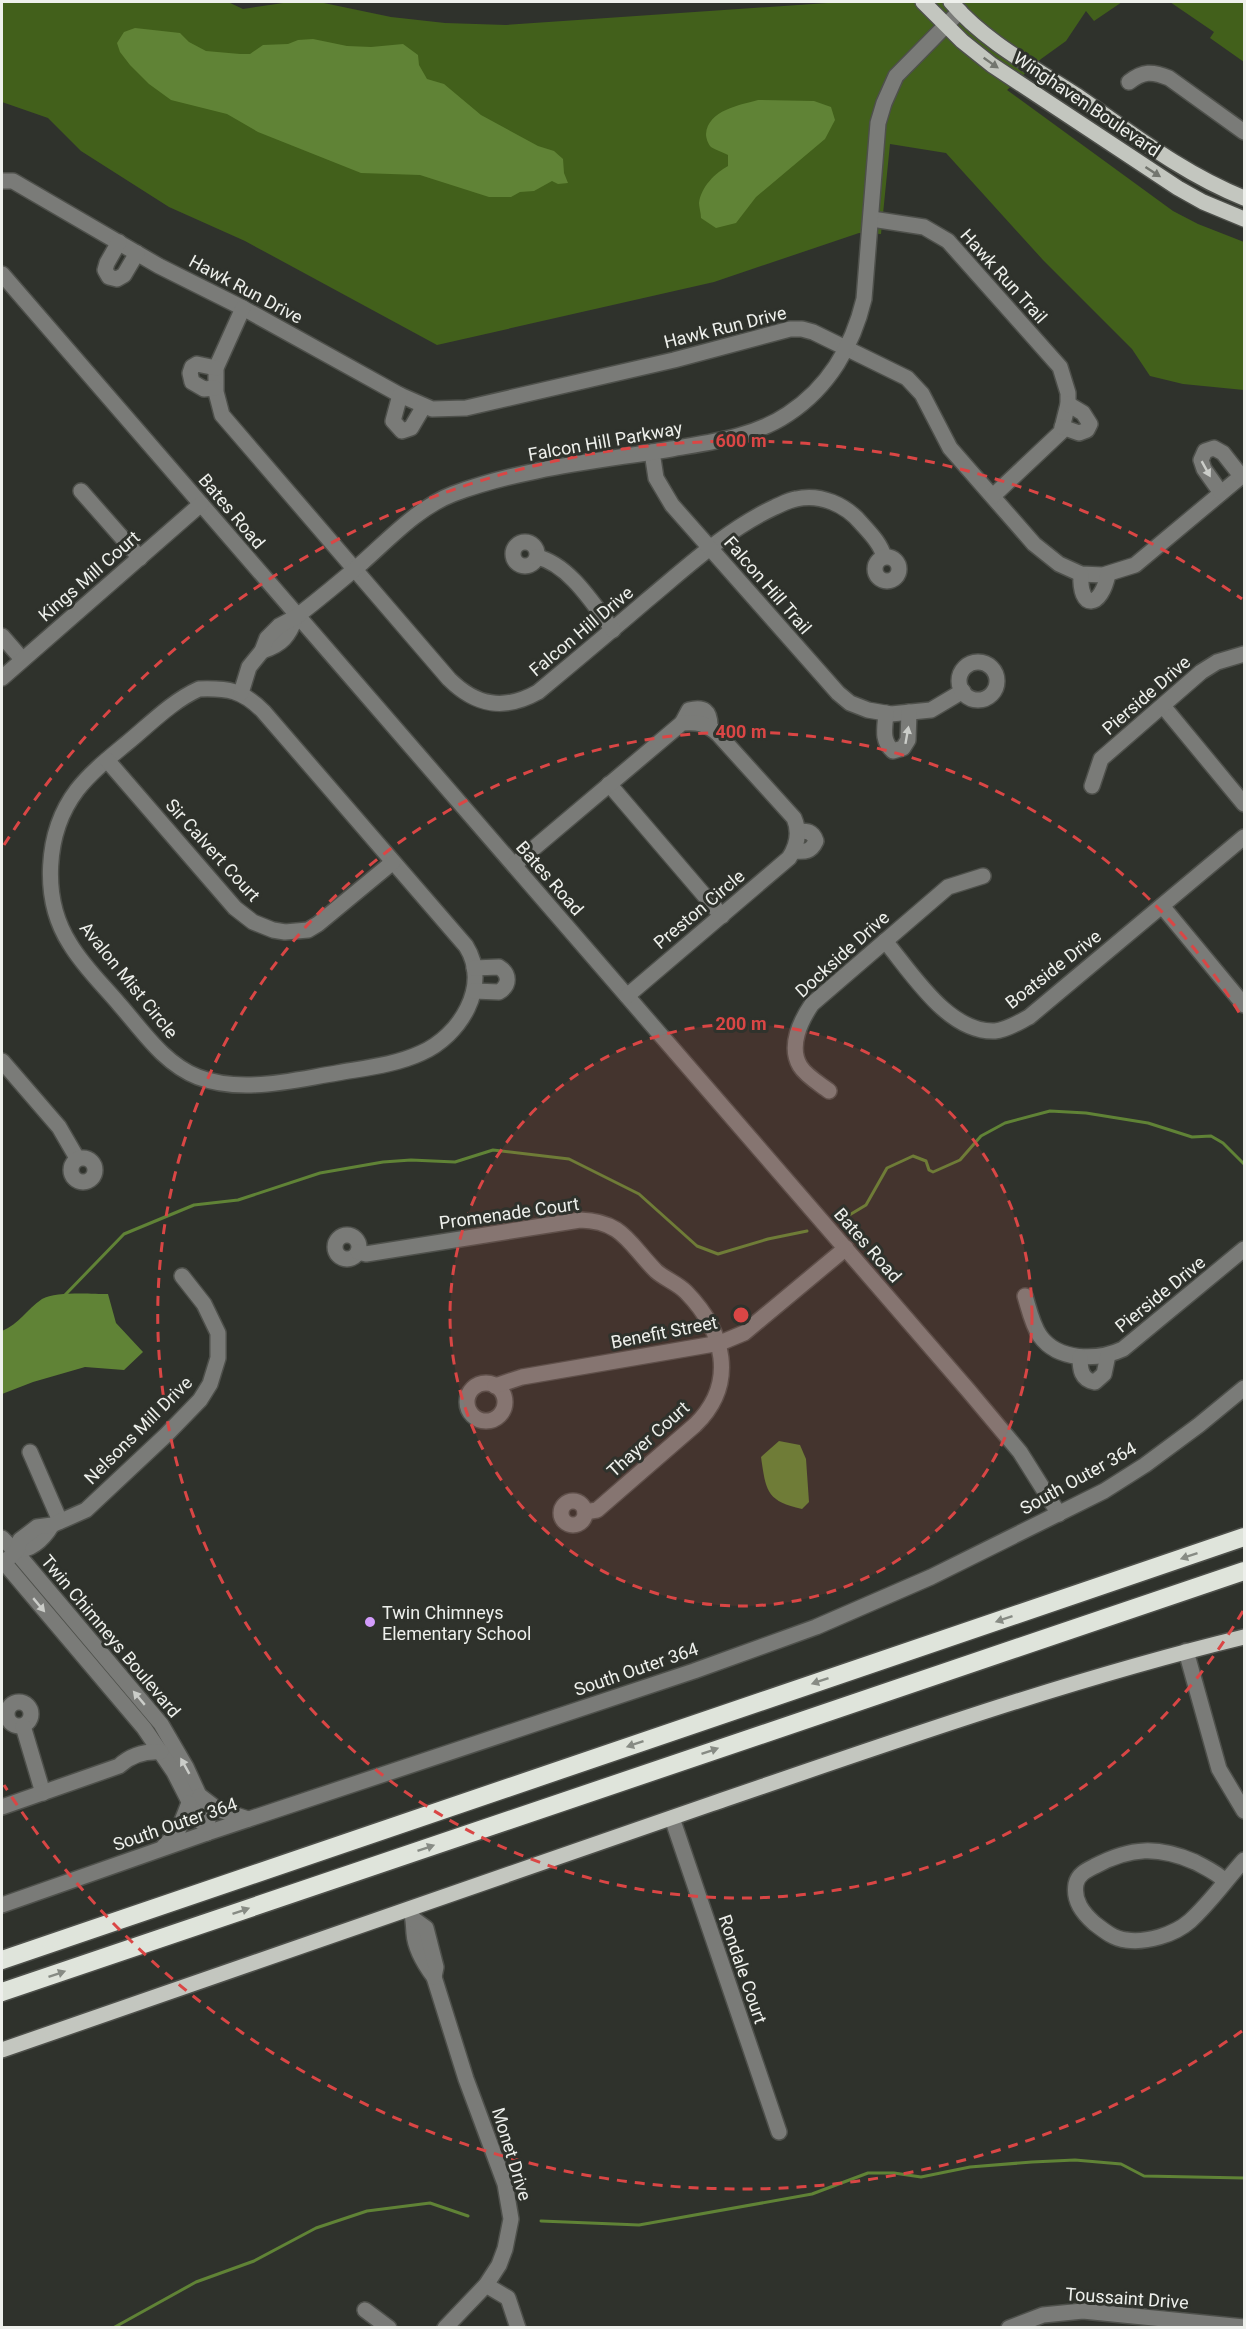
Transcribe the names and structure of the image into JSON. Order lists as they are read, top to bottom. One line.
{"streets":{"main road":["Winghaven Boulevard"],"street":["Hawk Run Trail","Hawk Run Drive","Falcon Hill Parkway","Bates Road","Kings Mill Court","Falcon Hill Trail","Falcon Hill Drive","Pierside Drive","Sir Calvert Court","Preston Circle","Dockside Drive","Boatside Drive","Avalon Mist Circle","Promenade Court","Benefit Street","Nelsons Mill Drive","Thayer Court","South Outer 364","Twin Chimneys Boulevard","Rondale Court","Monet Drive","Toussaint Drive"]},"crossings":[["Winghaven Boulevard","Falcon Hill Parkway"],["Hawk Run Trail","Hawk Run Drive"],["Hawk Run Trail","Falcon Hill Parkway"],["Hawk Run Drive","Falcon Hill Parkway"],["Hawk Run Drive","Falcon Hill Drive"],["Falcon Hill Parkway","Bates Road"],["Falcon Hill Parkway","Falcon Hill Trail"],["Falcon Hill Parkway","Falcon Hill Drive"],["Falcon Hill Parkway","Avalon Mist Circle"],["Bates Road","Kings Mill Court"],["Bates Road","Preston Circle"],["Bates Road","Benefit Street"],["Bates Road","South Outer 364"],["Falcon Hill Trail","Falcon Hill Drive"],["Sir Calvert Court","Avalon Mist Circle"],["Dockside Drive","Boatside Drive"],["Promenade Court","Benefit Street"],["Promenade Court","Thayer Court"],["Benefit Street","Thayer Court"],["Nelsons Mill Drive","Twin Chimneys Boulevard"],["South Outer 364","Twin Chimneys Boulevard"]],"places":["Twin Chimneys Elementary School"],"rings":["600 m","400 m","200 m"]}
